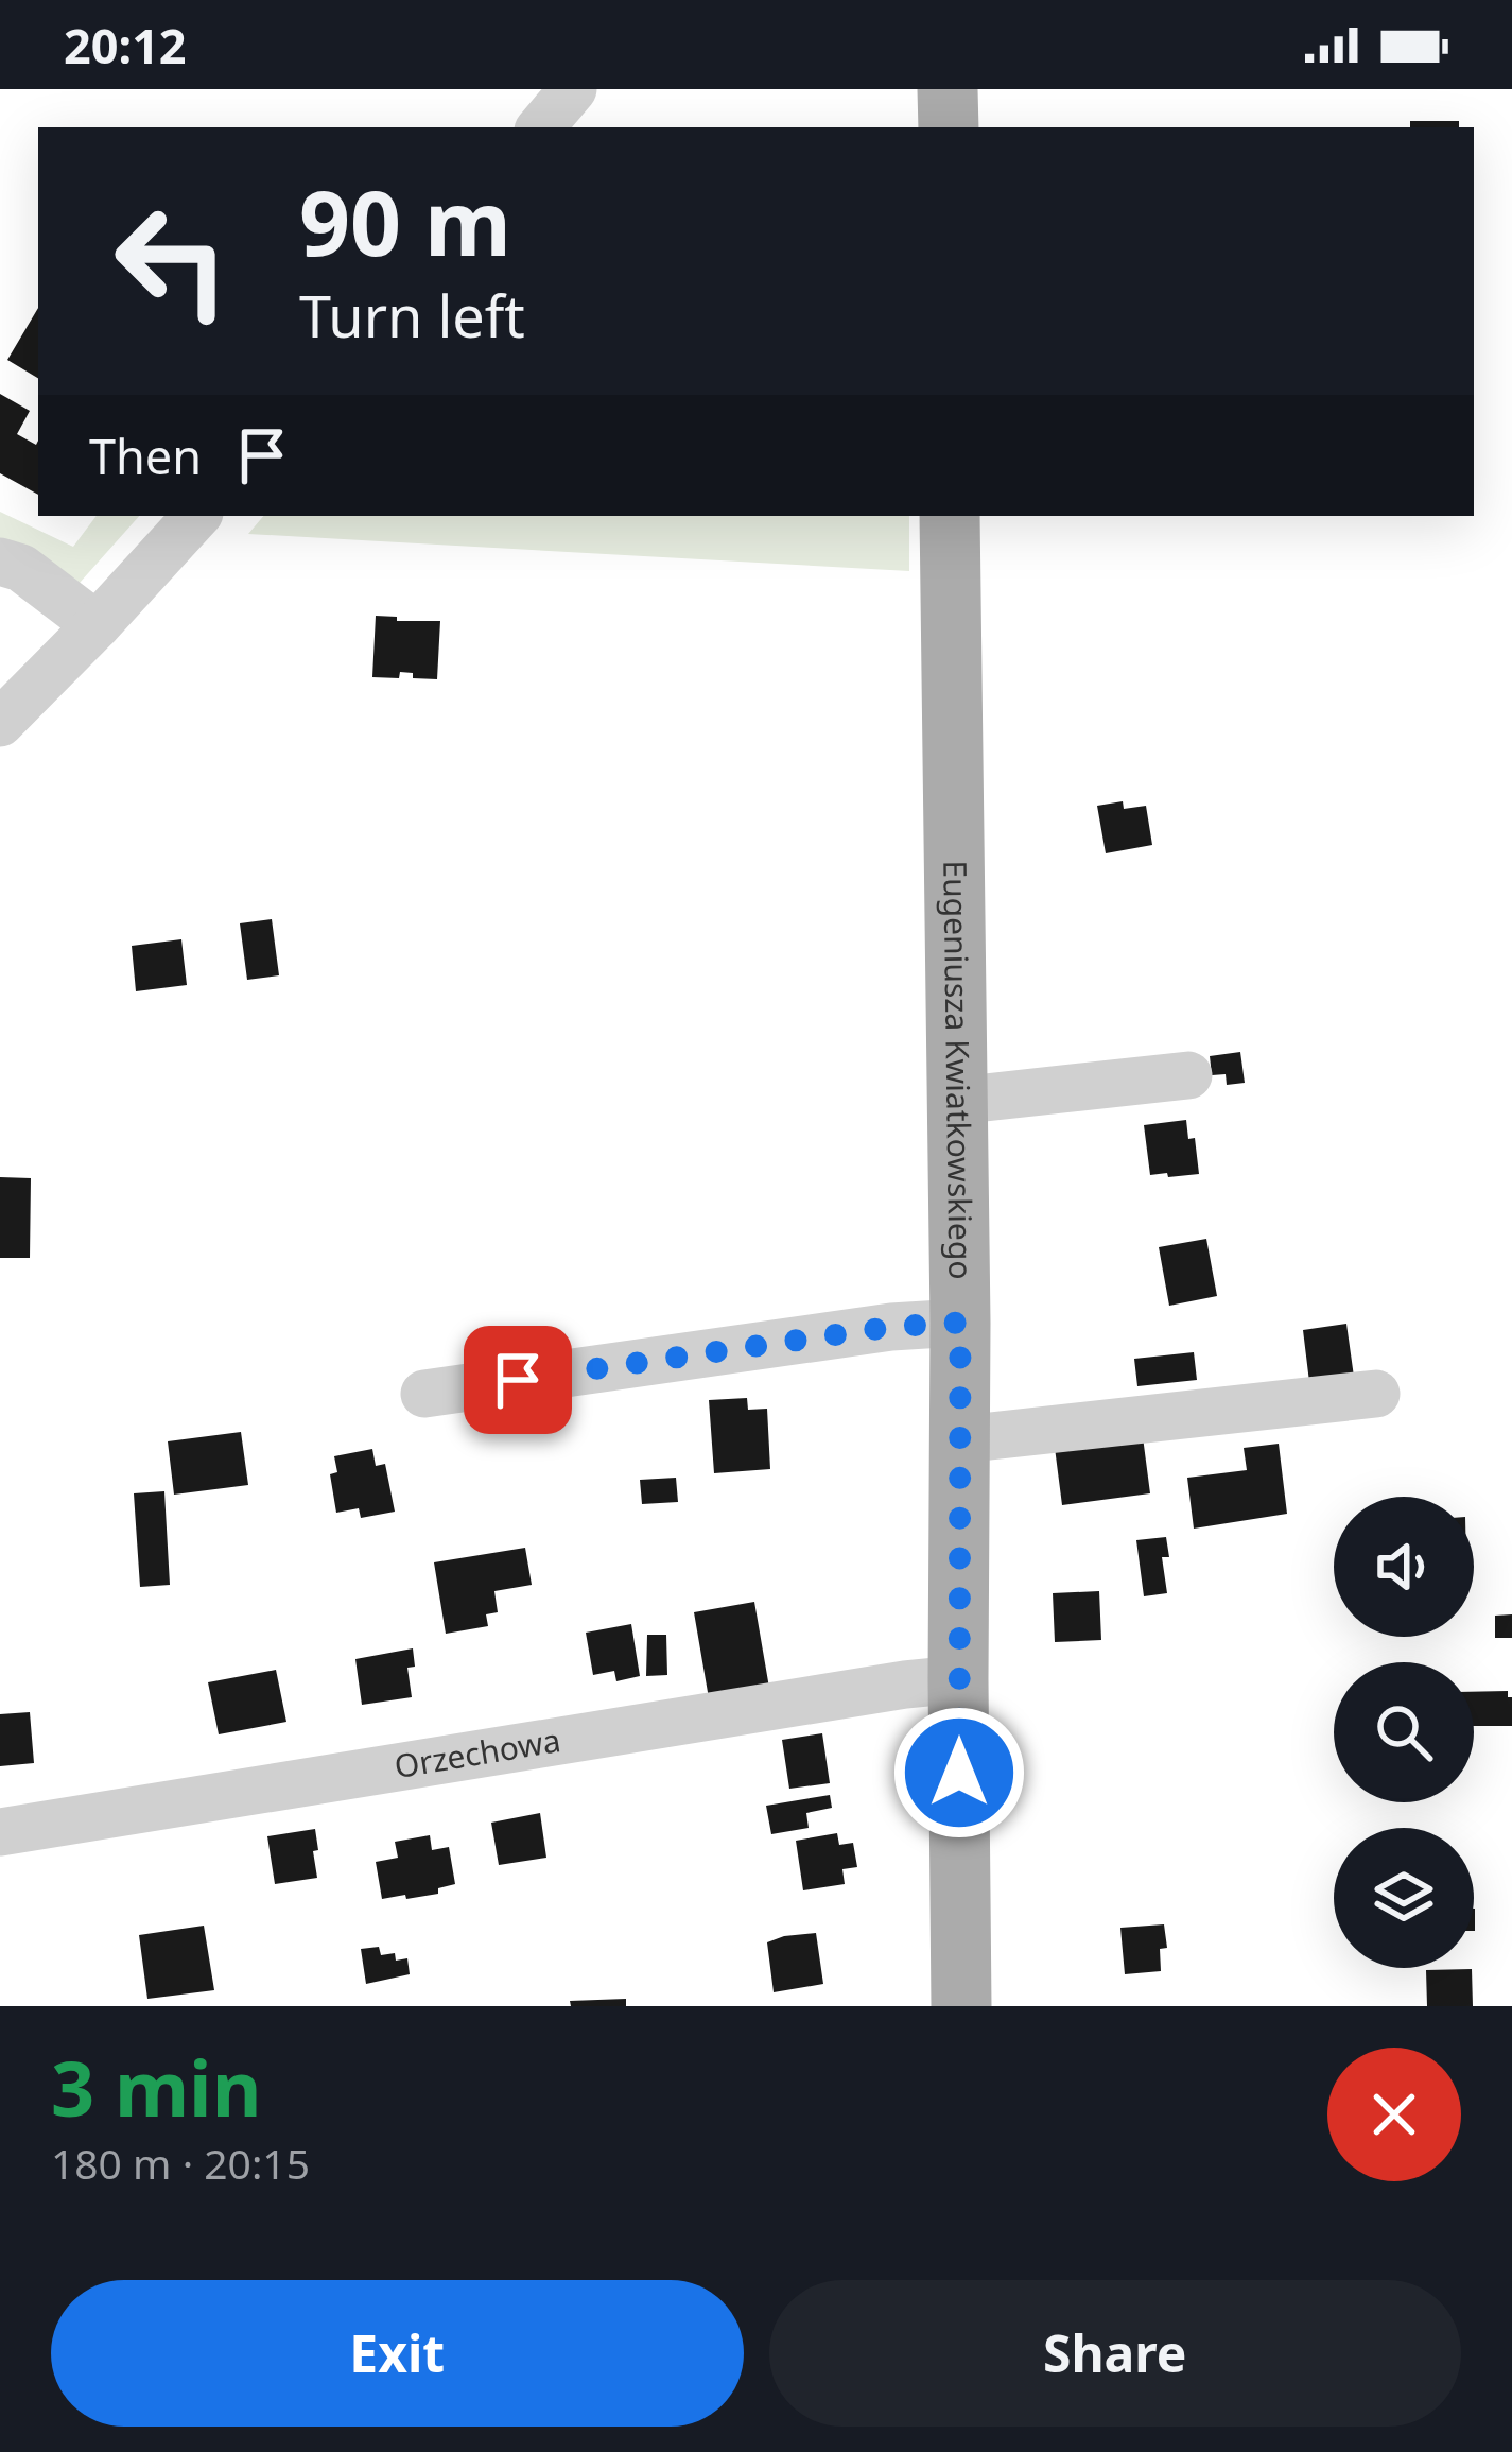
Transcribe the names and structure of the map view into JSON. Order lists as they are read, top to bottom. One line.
{"streets":{"main road":["Eugeniusza Kwiatkowskiego"],"street":["Orzechowa"]},"crossings":[["Eugeniusza Kwiatkowskiego","Orzechowa"]],"page":{"status":"20:12","turn":["90 m","Turn left"],"then":"Then","heading":["3 min","180 m · 20:15"],"buttons":["Exit","Share"]}}
